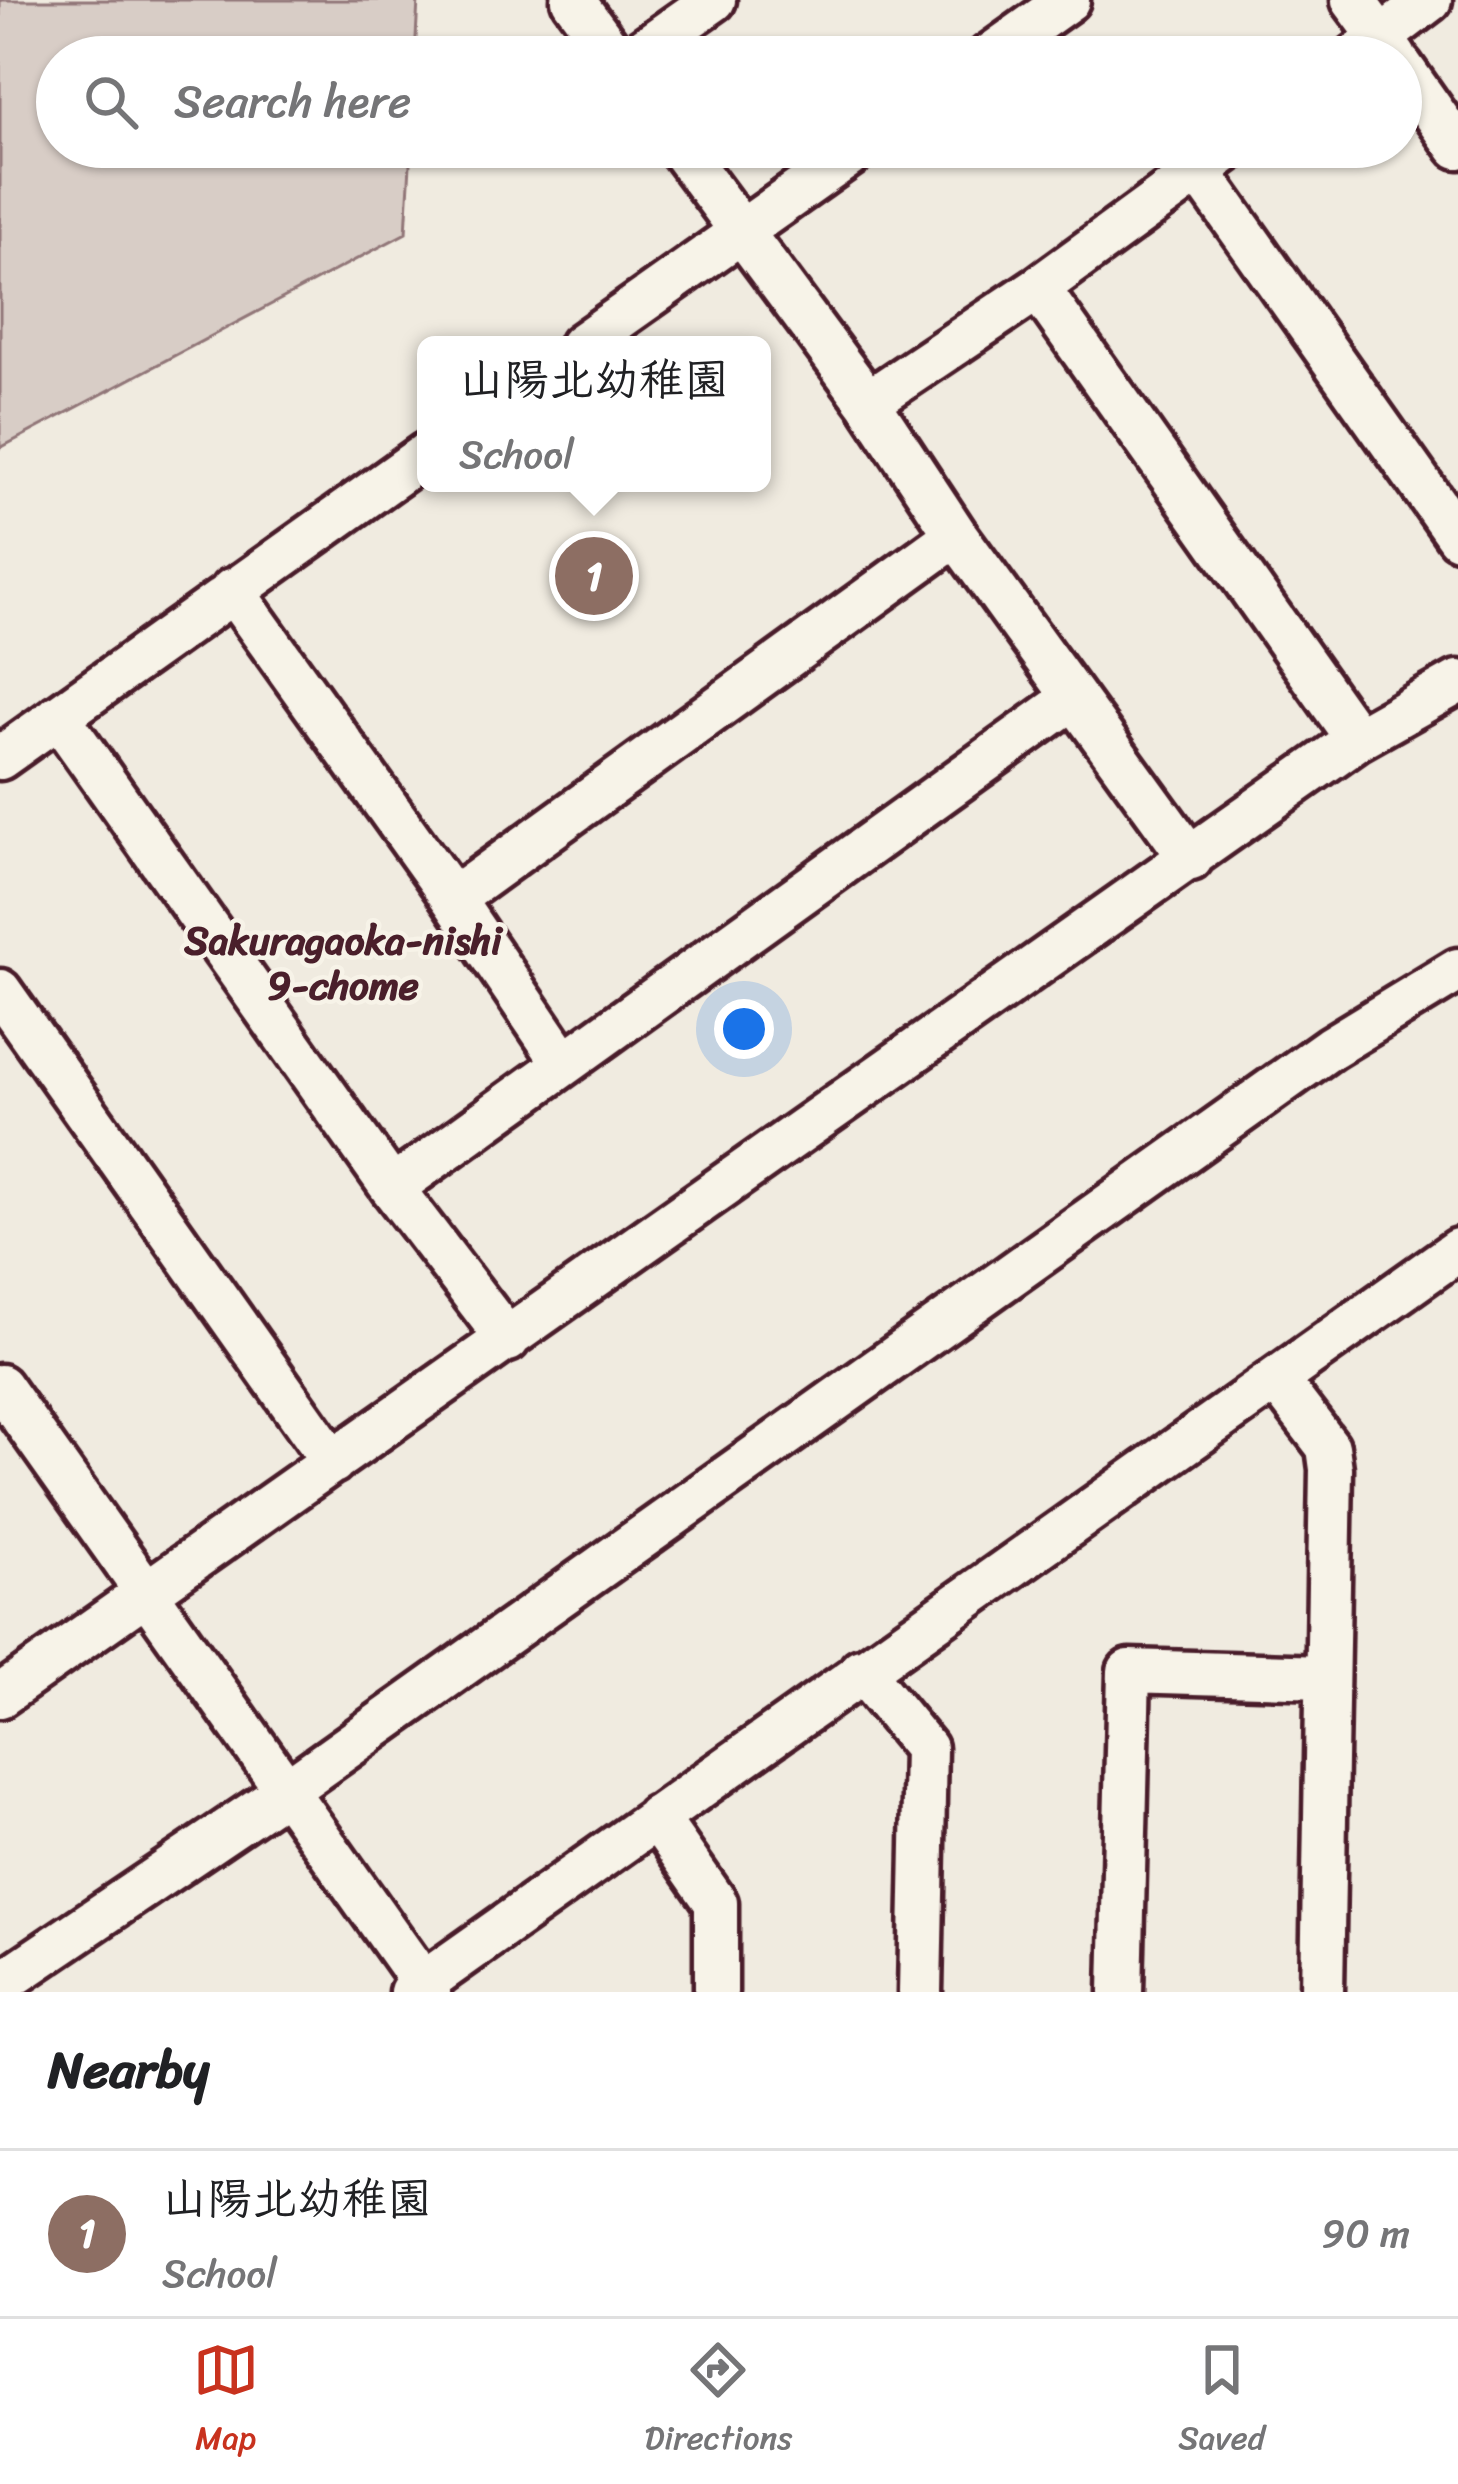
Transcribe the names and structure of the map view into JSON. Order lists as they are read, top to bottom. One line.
{"districts":["Sakuragaoka-nishi 9-chome"],"page":{"search":"Search here","popup":["山陽北幼稚園","School"],"pins":"1","heading":"Nearby","list":[{"mark":"1","name":"山陽北幼稚園","note":"School","value":"90 m"}],"nav":["Map","Directions","Saved"]}}
